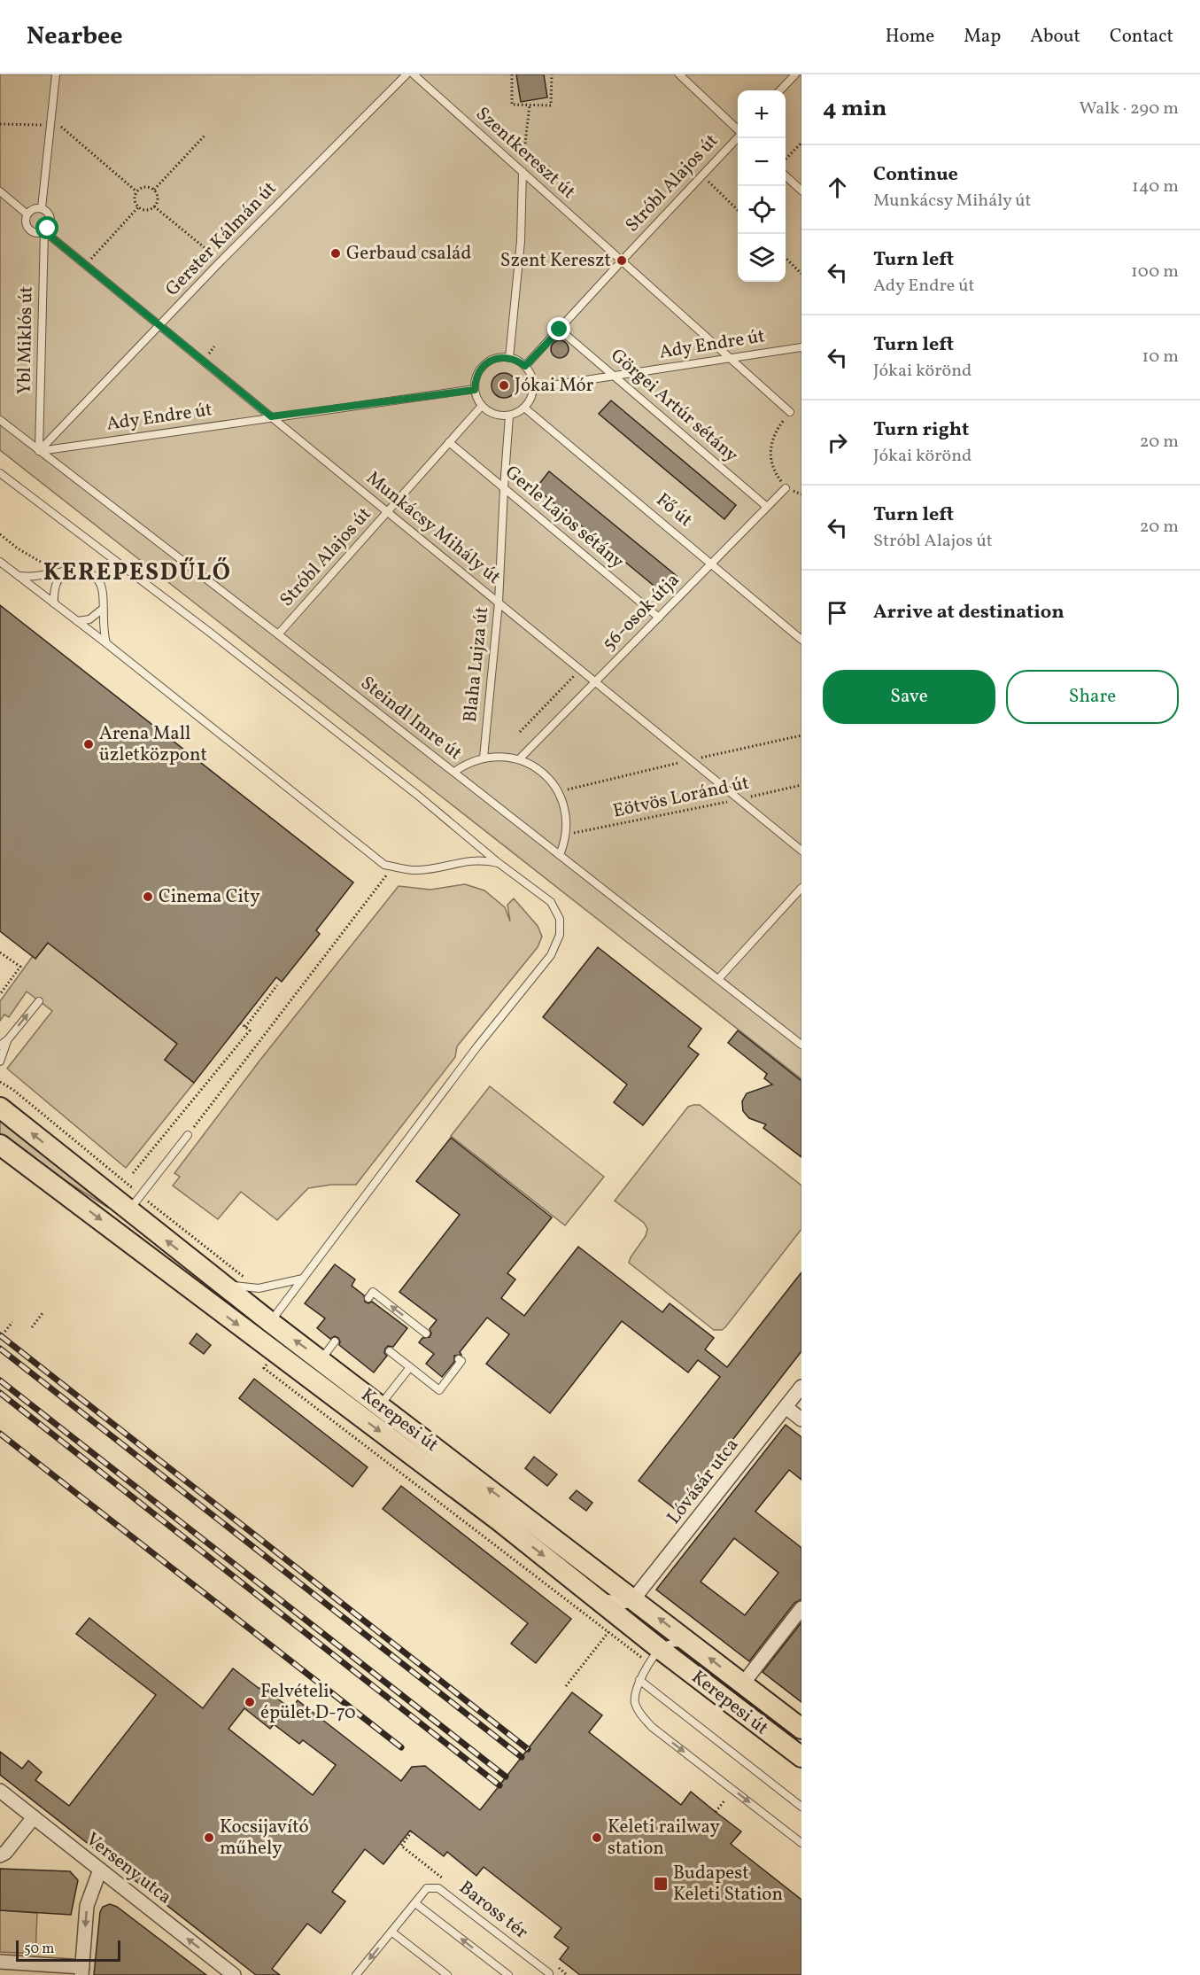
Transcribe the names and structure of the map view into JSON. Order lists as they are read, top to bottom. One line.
{"streets":{"main road":["Kerepesi út"],"street":["Lóvásár utca","Verseny utca"],"lane":["Szentkereszt út","Stróbl Alajos út","Gerster Kálmán út","Ybl Miklós út","Ady Endre út","Görgei Artúr sétány","Fő út","Gerle Lajos sétány","Munkácsy Mihály út","56-osok útja","Blaha Lujza út","Steindl Imre út","Baross tér"],"path":["Eötvös Loránd út"]},"crossings":[["Szentkereszt út","Stróbl Alajos út"],["Stróbl Alajos út","Ady Endre út"],["Stróbl Alajos út","Fő út"],["Stróbl Alajos út","Gerle Lajos sétány"],["Stróbl Alajos út","Munkácsy Mihály út"],["Stróbl Alajos út","Blaha Lujza út"],["Stróbl Alajos út","Steindl Imre út"],["Gerster Kálmán út","Ybl Miklós út"],["Gerster Kálmán út","Ady Endre út"],["Gerster Kálmán út","Munkácsy Mihály út"],["Gerster Kálmán út","Steindl Imre út"],["Ybl Miklós út","Ady Endre út"],["Ybl Miklós út","Munkácsy Mihály út"],["Ybl Miklós út","Steindl Imre út"],["Ady Endre út","Görgei Artúr sétány"],["Ady Endre út","Fő út"],["Ady Endre út","Munkácsy Mihály út"],["Ady Endre út","Blaha Lujza út"],["Ady Endre út","Steindl Imre út"],["Görgei Artúr sétány","56-osok útja"],["Fő út","56-osok útja"],["Fő út","Blaha Lujza út"],["Gerle Lajos sétány","56-osok útja"],["Gerle Lajos sétány","Blaha Lujza út"],["Munkácsy Mihály út","56-osok útja"],["Munkácsy Mihály út","Blaha Lujza út"],["Munkácsy Mihály út","Eötvös Loránd út"],["Kerepesi út","Lóvásár utca"]],"one_way":["Verseny utca"],"districts":["KEREPESDŰLŐ"],"places":{"other":["Gerbaud család","Szent Kereszt","Jókai Mór","Arena Mall üzletközpont","Cinema City","Felvételi épület D-70","Kocsijavító műhely","Keleti railway station"],"transit":["Budapest Keleti Station"]},"scale_bar":"50 m","page":{"header":"Nearbee","nav":["Home","Map","About","Contact"],"heading":["4 min","Walk · 290 m"],"map_buttons":["+","−"],"list":[["Continue","Munkácsy Mihály út","140 m"],["Turn left","Ady Endre út","100 m"],["Turn left","Jókai körönd","10 m"],["Turn right","Jókai körönd","20 m"],["Turn left","Stróbl Alajos út","20 m"],"Arrive at destination"],"buttons":["Save","Share"],"scale":"50 m"}}
